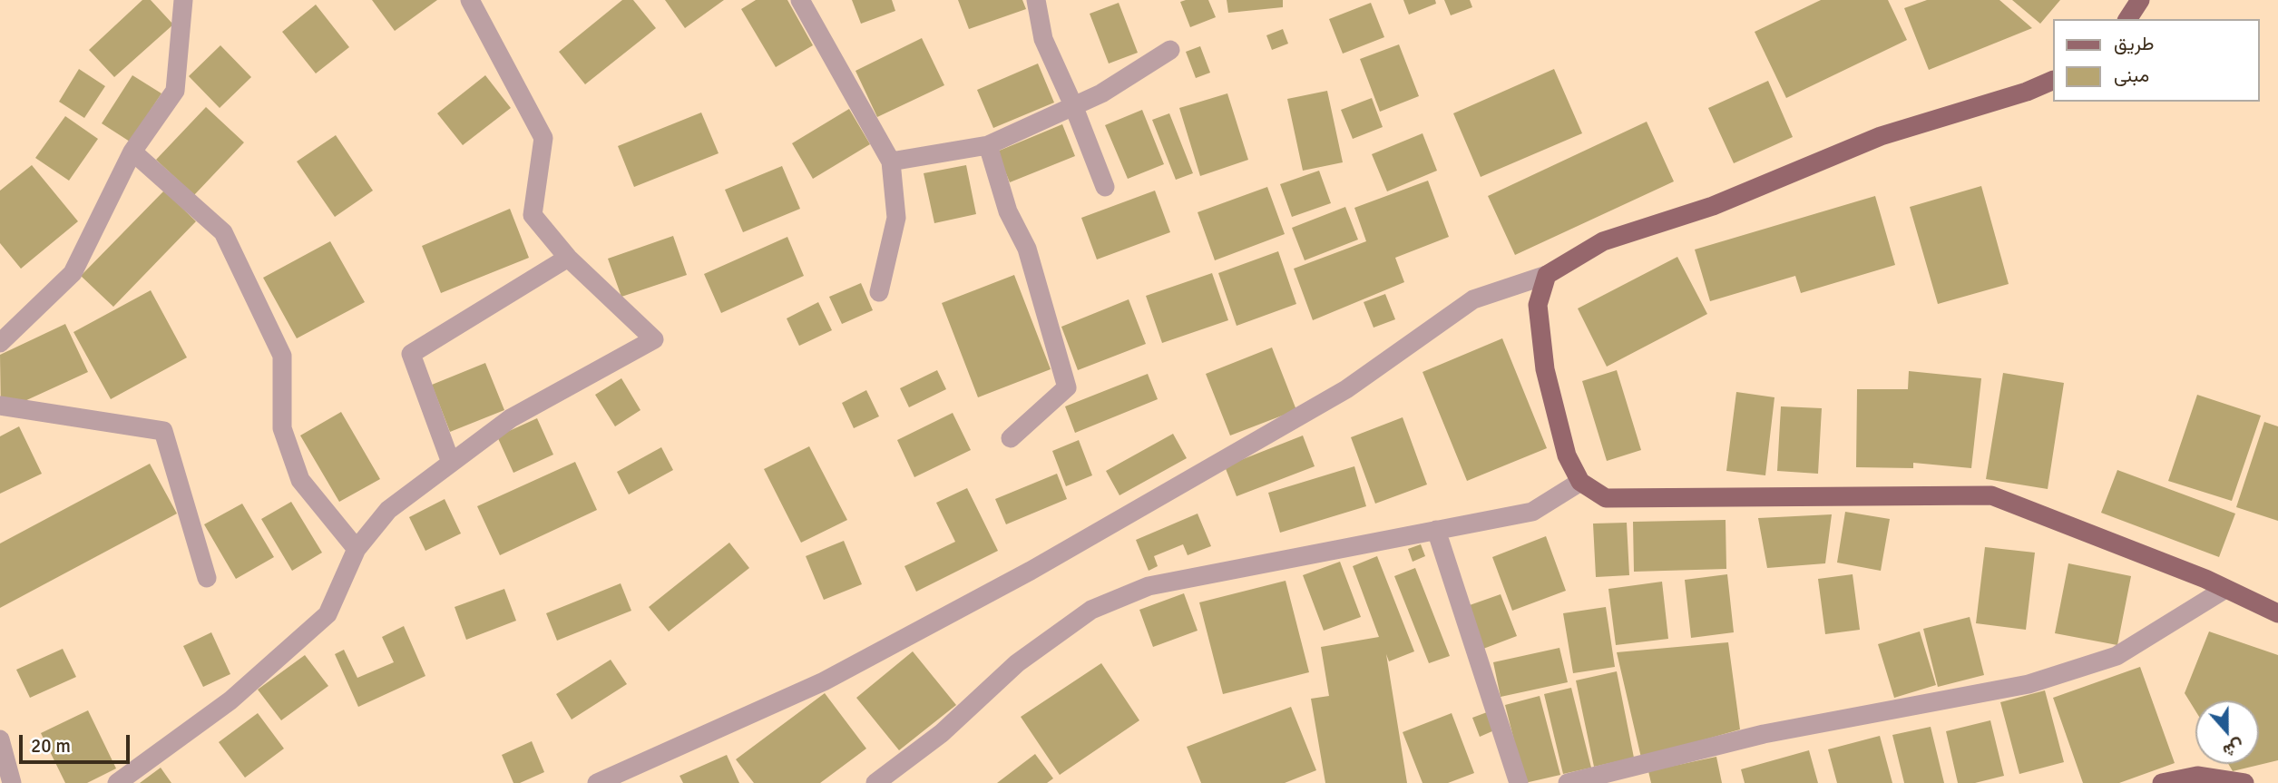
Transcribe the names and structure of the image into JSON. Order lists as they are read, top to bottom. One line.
{"legend":["طريق","مبنى"],"scale_bar":"20 m","north":"bottom"}
